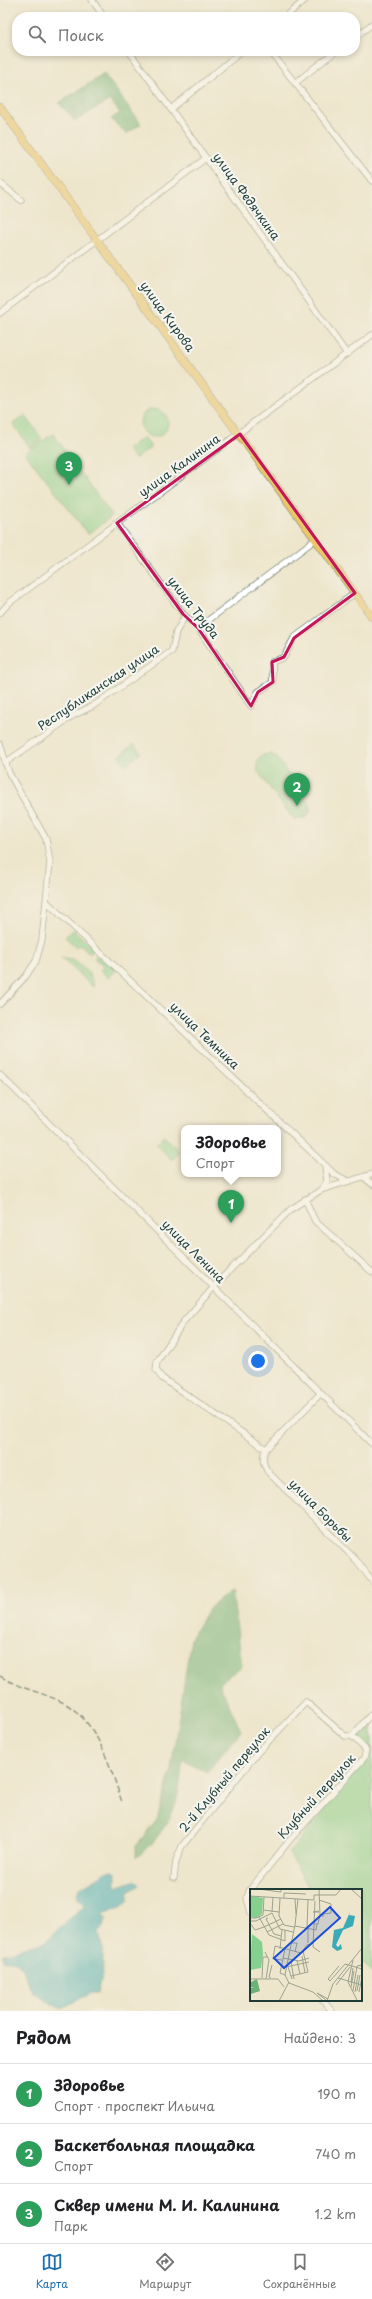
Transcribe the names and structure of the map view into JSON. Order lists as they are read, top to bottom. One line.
{"streets":{"main road":["улица Кирова"],"street":["улица Федячкина","улица Калинина","улица Труда","Республиканская улица","улица Темника","улица Ленина","улица Борьбы","2-й Клубный переулок","Клубный переулок"]},"crossings":[["улица Федячкина","улица Калинина"],["улица Кирова","улица Калинина"],["улица Кирова","улица Труда"],["улица Калинина","улица Труда"],["улица Труда","Республиканская улица"],["2-й Клубный переулок","Клубный переулок"]],"page":{"search":"Поиск","pins":["3","2","1"],"popup":["Здоровье","Спорт"],"heading":["Рядом","Найдено: 3"],"list":[{"mark":"1","name":"Здоровье","note":"Спорт · проспект Ильича","value":"190 m"},{"mark":"2","name":"Баскетбольная площадка","note":"Спорт","value":"740 m"},{"mark":"3","name":"Сквер имени М. И. Калинина","note":"Парк","value":"1.2 km"}],"nav":["Карта","Маршрут","Сохранённые"]}}
